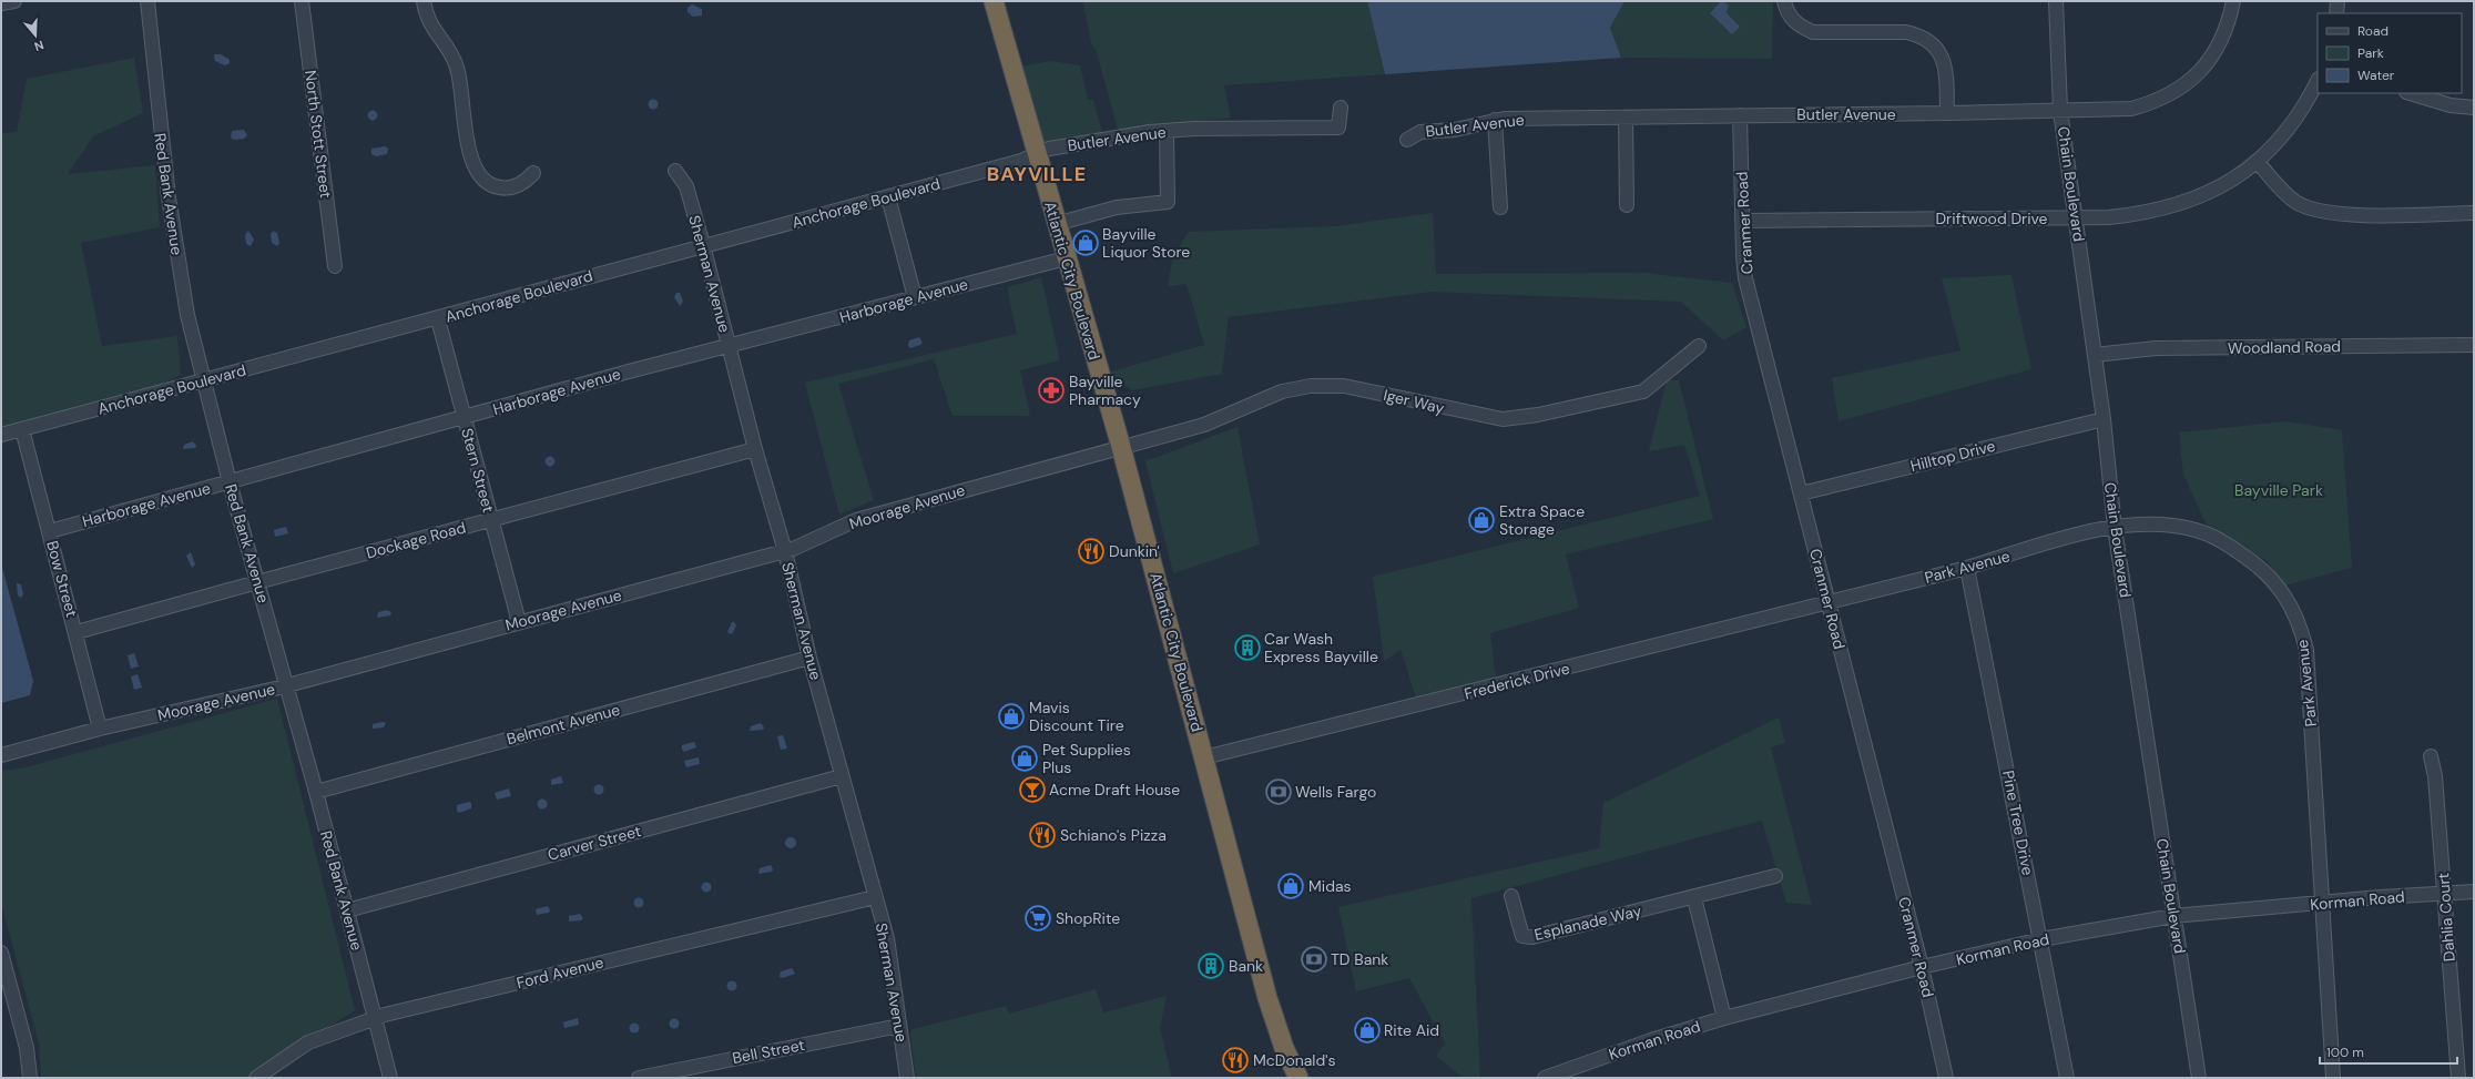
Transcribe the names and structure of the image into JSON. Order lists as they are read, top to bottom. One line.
{"streets":{"highway":["Atlantic City Boulevard"],"street":["Butler Avenue","North Stott Street","Chain Boulevard","Red Bank Avenue","Anchorage Boulevard","Driftwood Drive","Cranmer Road","Sherman Avenue","Harborage Avenue","Woodland Road","Iger Way","Hilltop Drive","Stern Street","Moorage Avenue","Dockage Road","Park Avenue","Bow Street","Frederick Drive","Belmont Avenue","Pine Tree Drive","Carver Street","Korman Road","Dahlia Court","Esplanade Way","Ford Avenue","Bell Street"]},"crossings":[["Butler Avenue","Chain Boulevard"],["Butler Avenue","Anchorage Boulevard"],["Butler Avenue","Cranmer Road"],["Butler Avenue","Atlantic City Boulevard"],["Chain Boulevard","Driftwood Drive"],["Chain Boulevard","Woodland Road"],["Chain Boulevard","Hilltop Drive"],["Chain Boulevard","Park Avenue"],["Chain Boulevard","Korman Road"],["Red Bank Avenue","Anchorage Boulevard"],["Red Bank Avenue","Harborage Avenue"],["Red Bank Avenue","Moorage Avenue"],["Red Bank Avenue","Dockage Road"],["Red Bank Avenue","Belmont Avenue"],["Red Bank Avenue","Carver Street"],["Red Bank Avenue","Ford Avenue"],["Anchorage Boulevard","Sherman Avenue"],["Anchorage Boulevard","Atlantic City Boulevard"],["Anchorage Boulevard","Stern Street"],["Anchorage Boulevard","Bow Street"],["Driftwood Drive","Cranmer Road"],["Cranmer Road","Hilltop Drive"],["Cranmer Road","Park Avenue"],["Cranmer Road","Frederick Drive"],["Cranmer Road","Korman Road"],["Sherman Avenue","Harborage Avenue"],["Sherman Avenue","Moorage Avenue"],["Sherman Avenue","Dockage Road"],["Sherman Avenue","Belmont Avenue"],["Sherman Avenue","Carver Street"],["Sherman Avenue","Ford Avenue"],["Sherman Avenue","Bell Street"],["Atlantic City Boulevard","Harborage Avenue"],["Atlantic City Boulevard","Iger Way"],["Atlantic City Boulevard","Moorage Avenue"],["Atlantic City Boulevard","Frederick Drive"],["Harborage Avenue","Stern Street"],["Harborage Avenue","Bow Street"],["Iger Way","Moorage Avenue"],["Stern Street","Moorage Avenue"],["Stern Street","Dockage Road"],["Moorage Avenue","Bow Street"],["Dockage Road","Bow Street"],["Park Avenue","Frederick Drive"],["Park Avenue","Pine Tree Drive"],["Park Avenue","Korman Road"],["Pine Tree Drive","Korman Road"],["Korman Road","Dahlia Court"]],"districts":["BAYVILLE"],"parks":["Bayville Park"],"places":{"shop":["Bayville Liquor Store","Extra Space Storage","Mavis Discount Tire","Pet Supplies Plus","Midas","Rite Aid"],"pharmacy":["Bayville Pharmacy"],"restaurant":["Dunkin'","Schiano's Pizza","McDonald's"],"building":["Car Wash Express Bayville","Bank"],"bar":["Acme Draft House"],"bank":["Wells Fargo","TD Bank"],"supermarket":["ShopRite"]},"legend":["Road","Park","Water"],"scale_bar":"100 m","north":"bottom"}
